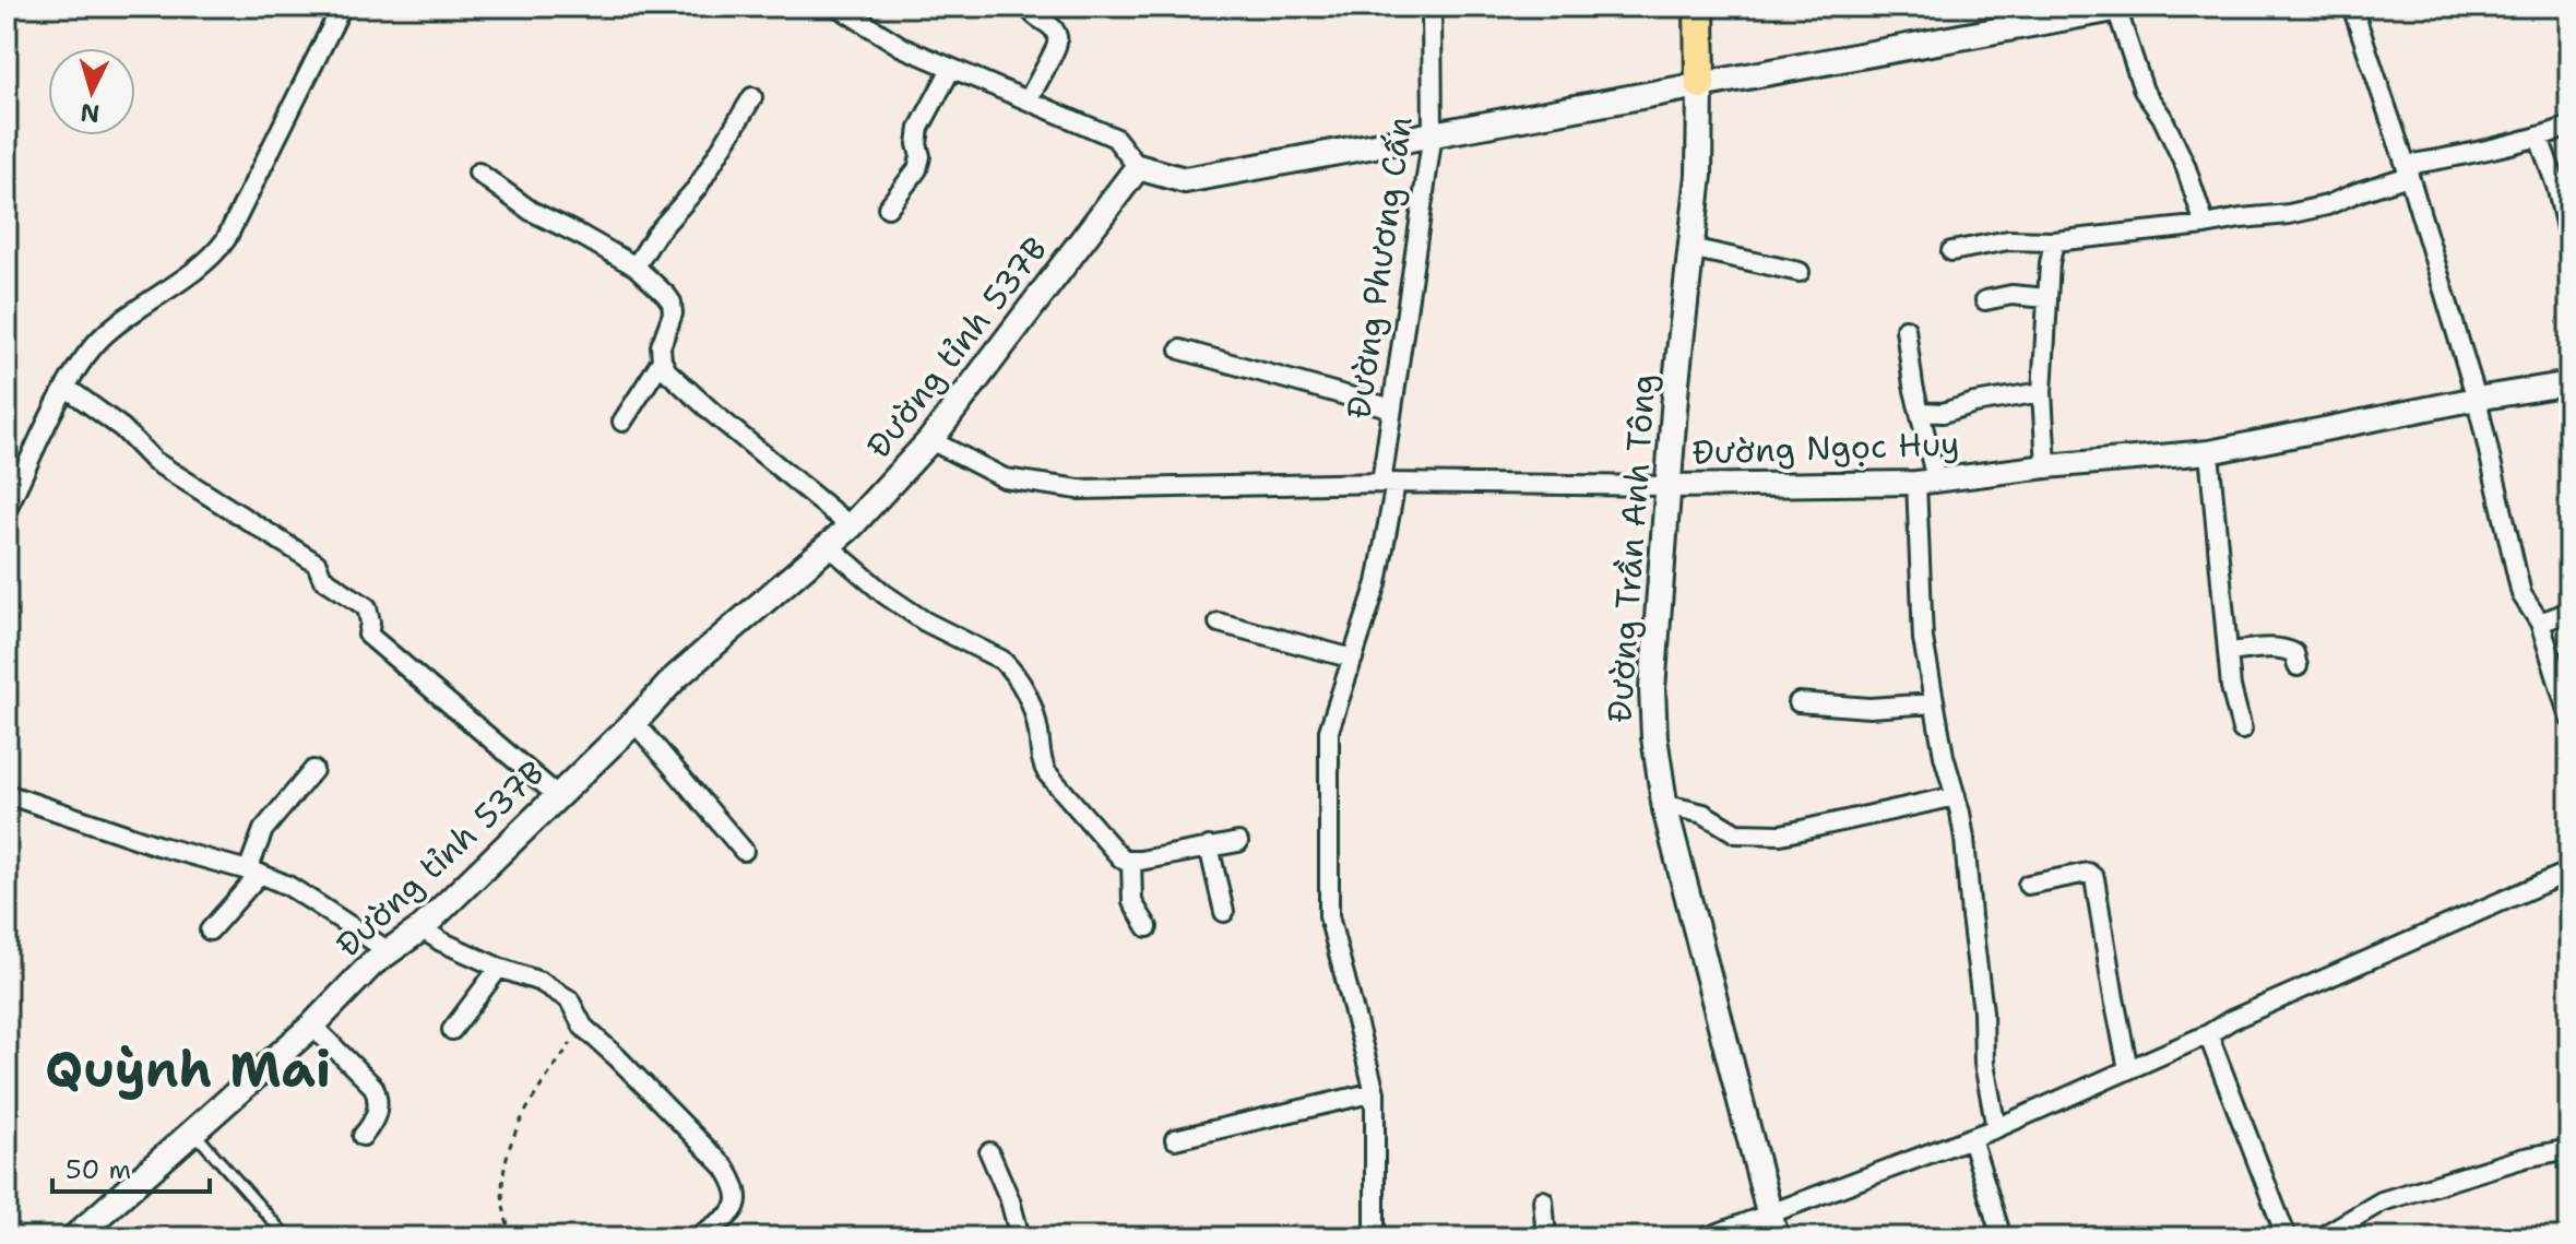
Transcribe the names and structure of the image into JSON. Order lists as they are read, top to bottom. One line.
{"streets":{"main road":["Đường tỉnh 537B","Đường Trần Anh Tông"],"street":["Đường Phương Cấn","Đường Ngọc Huy"]},"crossings":[["Đường Phương Cấn","Đường Ngọc Huy"],["Đường tỉnh 537B","Đường Ngọc Huy"],["Đường Ngọc Huy","Đường Trần Anh Tông"]],"districts":["Quỳnh Mai"],"scale_bar":"50 m","north":"bottom"}
